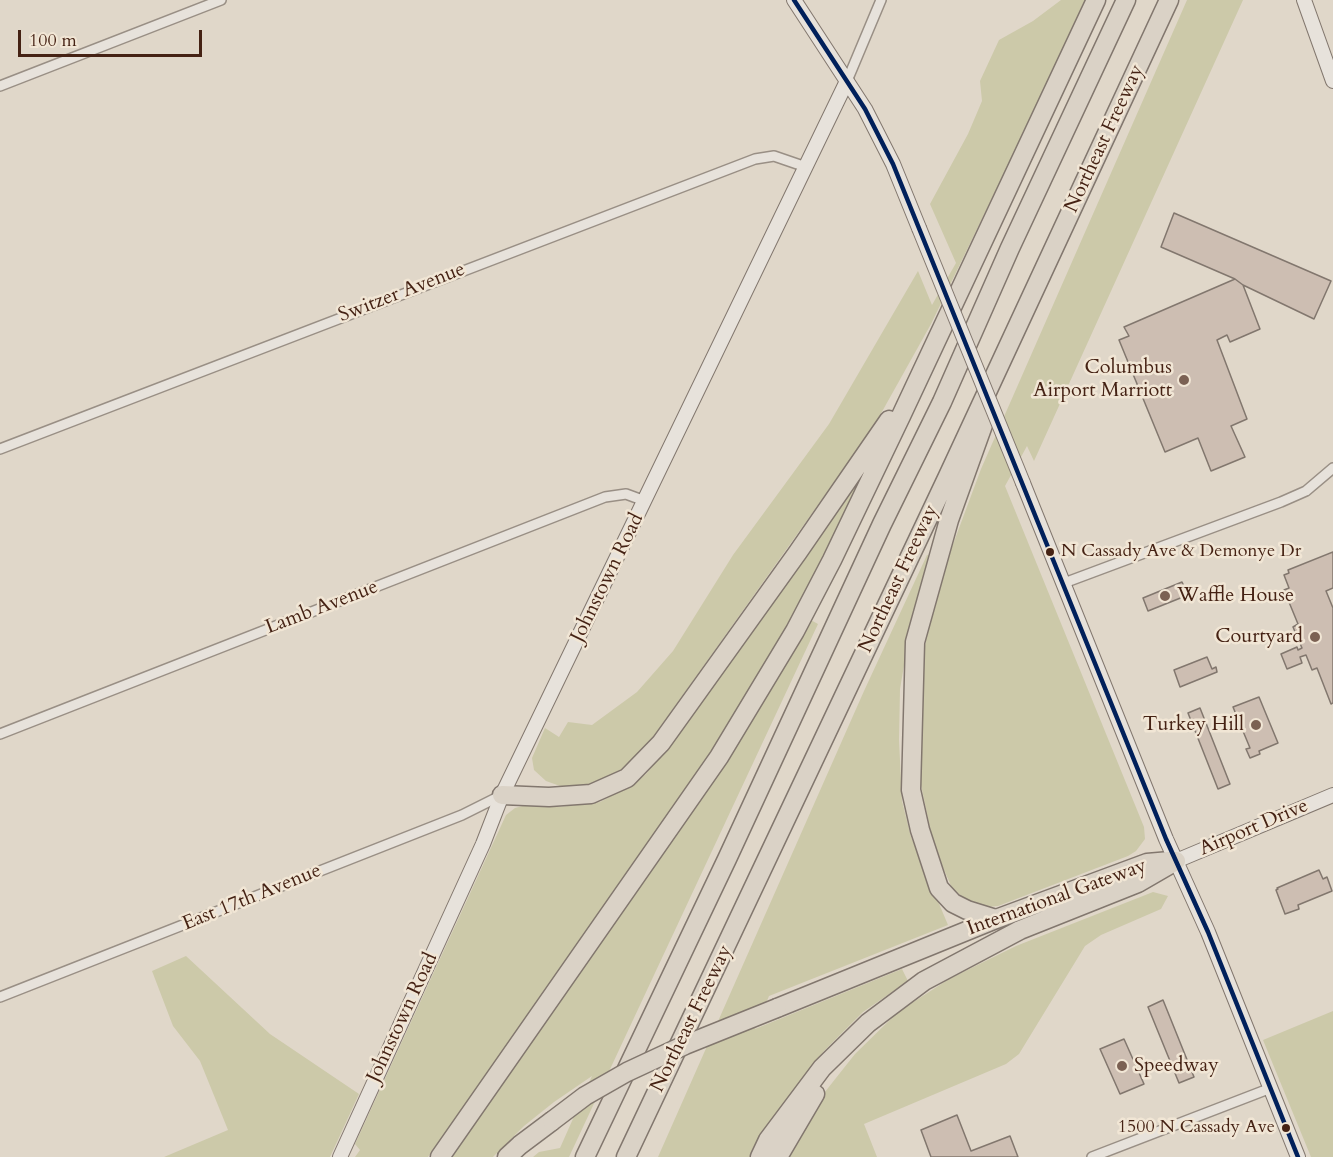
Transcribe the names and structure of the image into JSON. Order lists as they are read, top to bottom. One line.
{"streets":{"highway":["Northeast Freeway","International Gateway"],"main road":["Johnstown Road","Airport Drive"],"street":["Switzer Avenue","Lamb Avenue","East 17th Avenue"]},"crossings":[["Switzer Avenue","Johnstown Road"],["Johnstown Road","Lamb Avenue"],["Johnstown Road","East 17th Avenue"],["Airport Drive","International Gateway"]],"places":["Columbus Airport Marriott","N Cassady Ave & Demonye Dr","Waffle House","Courtyard","Turkey Hill","Speedway","1500 N Cassady Ave"],"scale_bar":"100 m"}
